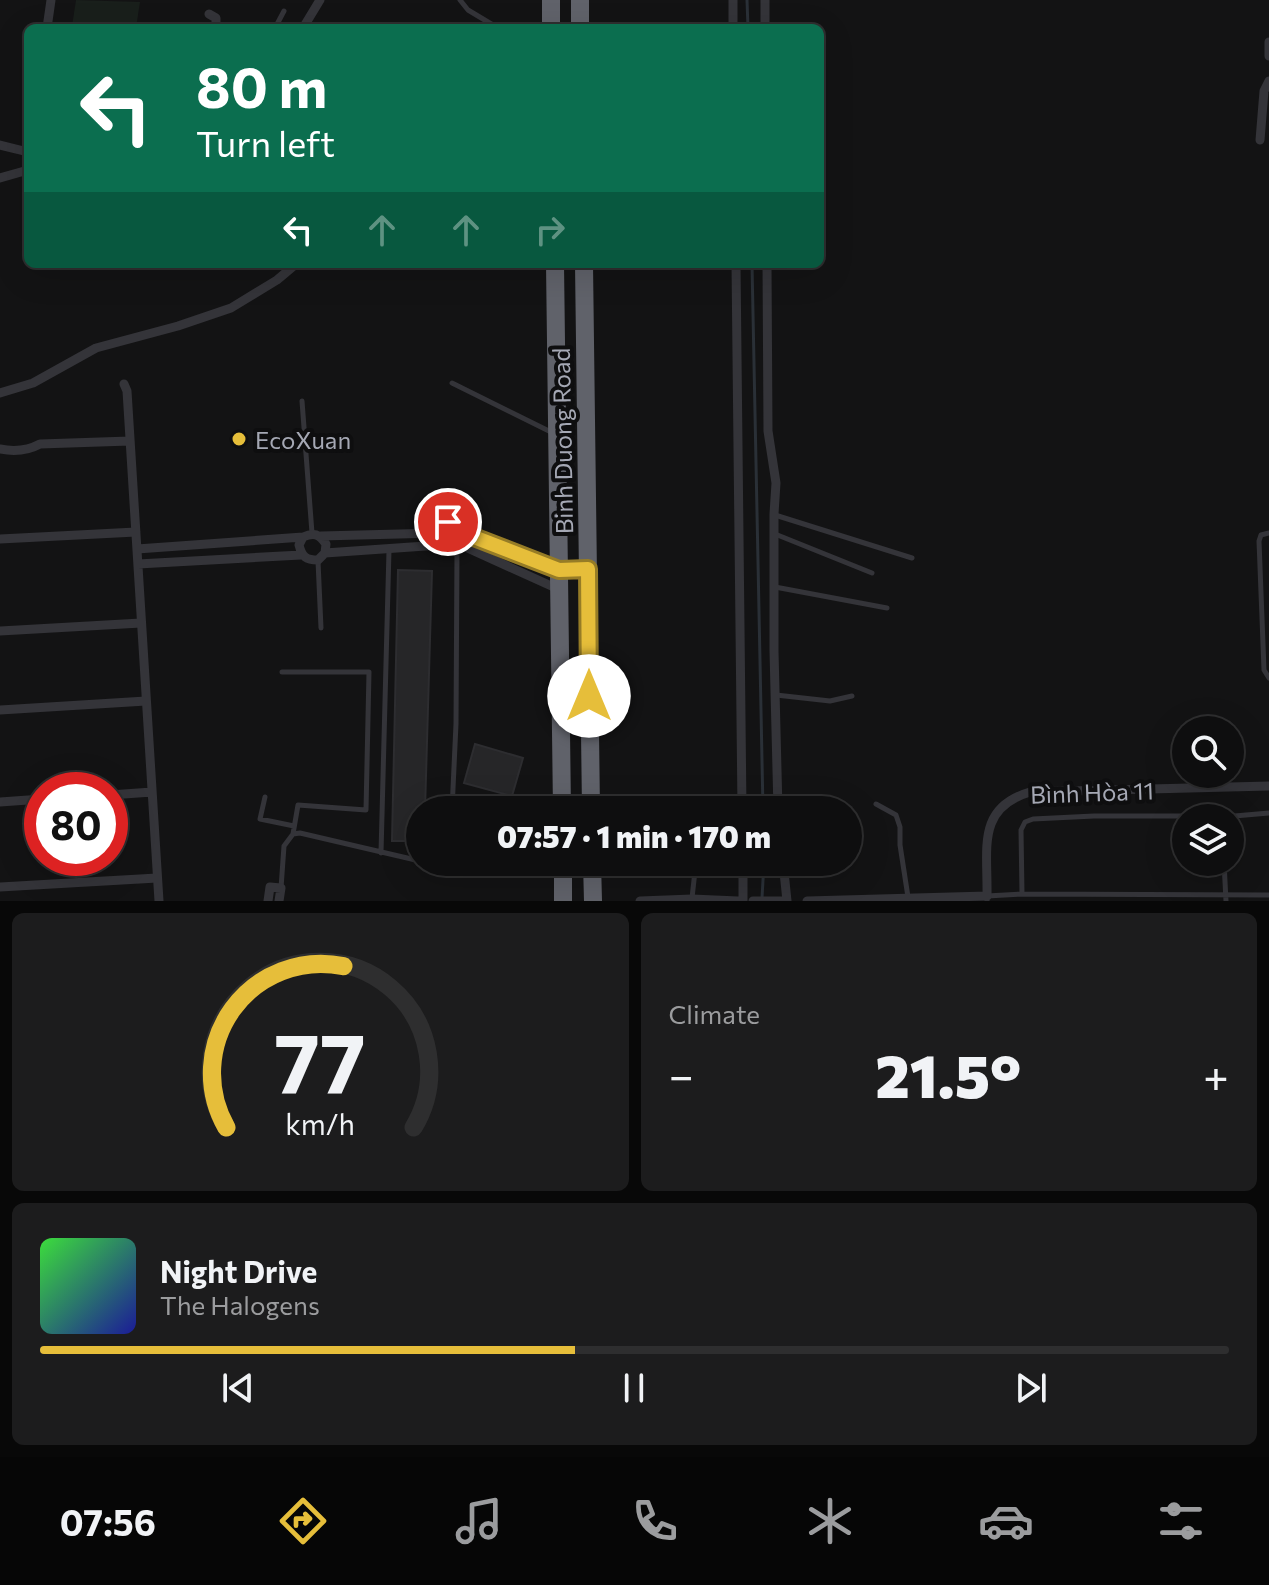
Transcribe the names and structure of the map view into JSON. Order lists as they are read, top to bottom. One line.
{"streets":{"highway":["Binh Duong Road"],"street":["Bình Hòa 11"]},"places":["EcoXuan"],"page":{"turn":["80 m","Turn left"],"limit":"80","trip":"07:57 · 1 min · 170 m","tile":"Climate","heat":["−","21.5°","+"],"song":["Night Drive","The Halogens"],"tabs":"07:56","gauge":["77","km/h"]}}
